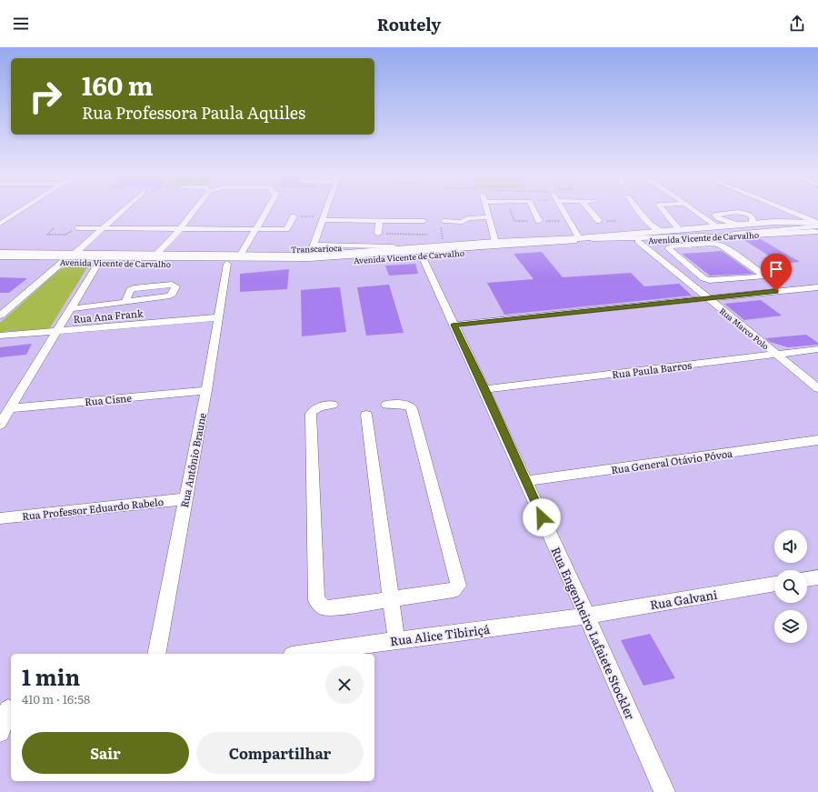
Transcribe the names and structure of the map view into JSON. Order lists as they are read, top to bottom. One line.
{"streets":{"main road":["Avenida Vicente de Carvalho"],"street":["Transcarioca","Rua Ana Frank","Rua Marco Polo","Rua Paula Barros","Rua Cisne","Rua Antônio Braune","Rua General Otávio Póvoa","Rua Professor Eduardo Rabelo","Rua Galvani","Rua Engenheiro Lafaiete Stockler","Rua Alice Tibiriçá"]},"crossings":[["Avenida Vicente de Carvalho","Transcarioca"],["Avenida Vicente de Carvalho","Rua Marco Polo"],["Avenida Vicente de Carvalho","Rua Antônio Braune"],["Avenida Vicente de Carvalho","Rua Engenheiro Lafaiete Stockler"],["Transcarioca","Rua Marco Polo"],["Rua Ana Frank","Rua Antônio Braune"],["Rua Marco Polo","Rua Paula Barros"],["Rua Paula Barros","Rua Engenheiro Lafaiete Stockler"],["Rua Cisne","Rua Antônio Braune"],["Rua Antônio Braune","Rua Professor Eduardo Rabelo"],["Rua General Otávio Póvoa","Rua Engenheiro Lafaiete Stockler"],["Rua Galvani","Rua Engenheiro Lafaiete Stockler"],["Rua Galvani","Rua Alice Tibiriçá"],["Rua Engenheiro Lafaiete Stockler","Rua Alice Tibiriçá"]],"page":{"header":"Routely","turn":["160 m","Rua Professora Paula Aquiles"],"heading":["1 min","410 m · 16:58"],"buttons":["Sair","Compartilhar"]}}
